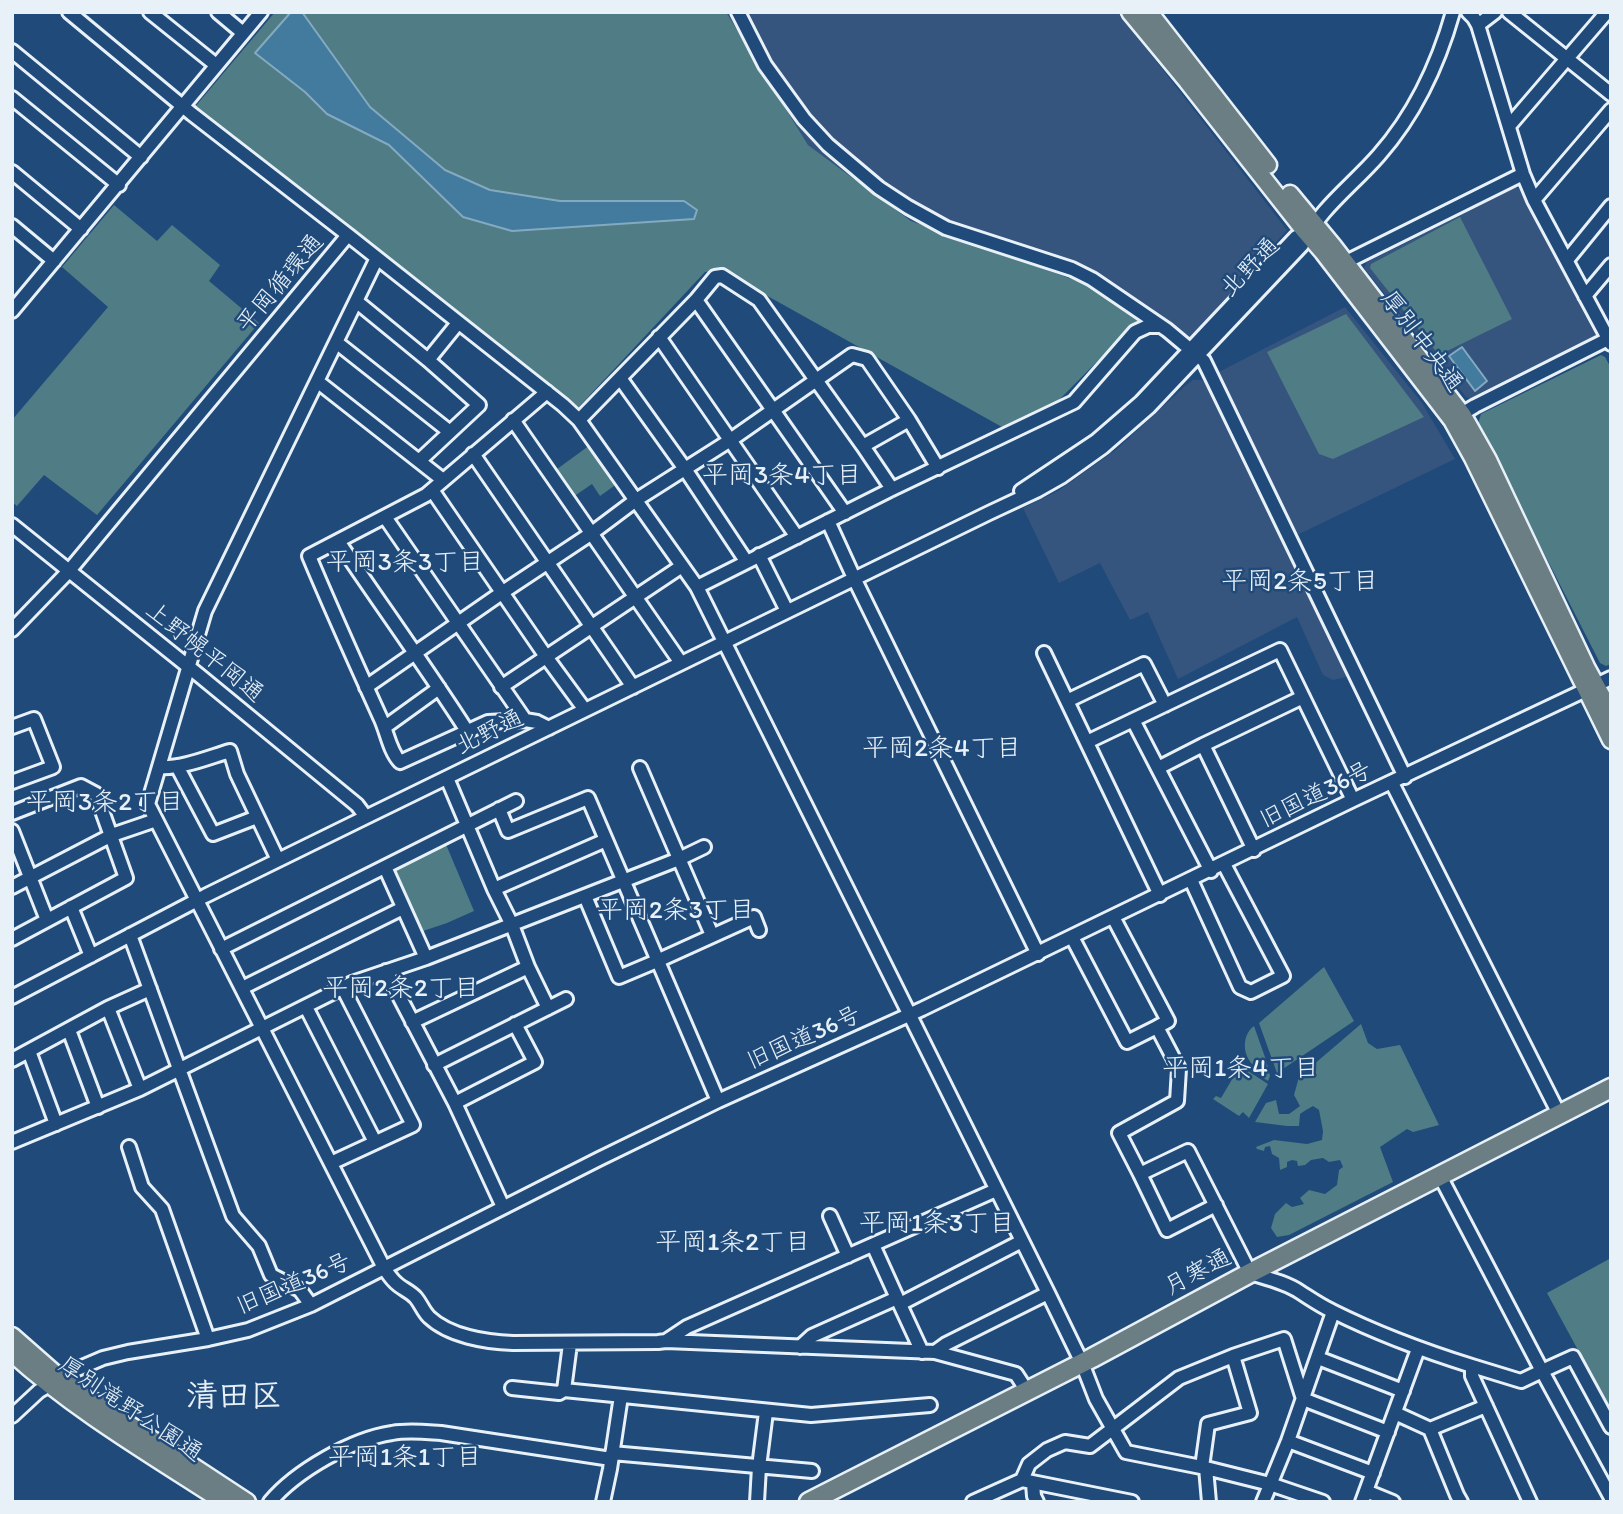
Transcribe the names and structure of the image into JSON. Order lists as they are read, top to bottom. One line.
{"streets":{"highway":["月寒通"],"main road":["厚別中央通","厚別滝野公園通"],"street":["北野通","平岡循環通","上野幌平岡通","旧国道36号"]},"crossings":[["北野通","厚別中央通"],["北野通","上野幌平岡通"],["平岡循環通","上野幌平岡通"],["厚別中央通","旧国道36号"],["旧国道36号","厚別滝野公園通"]],"districts":["平岡3条4丁目","平岡3条3丁目","平岡2条5丁目","平岡2条4丁目","平岡3条2丁目","平岡2条3丁目","平岡2条2丁目","平岡1条4丁目","平岡1条3丁目","平岡1条2丁目","清田区","平岡1条1丁目"]}
